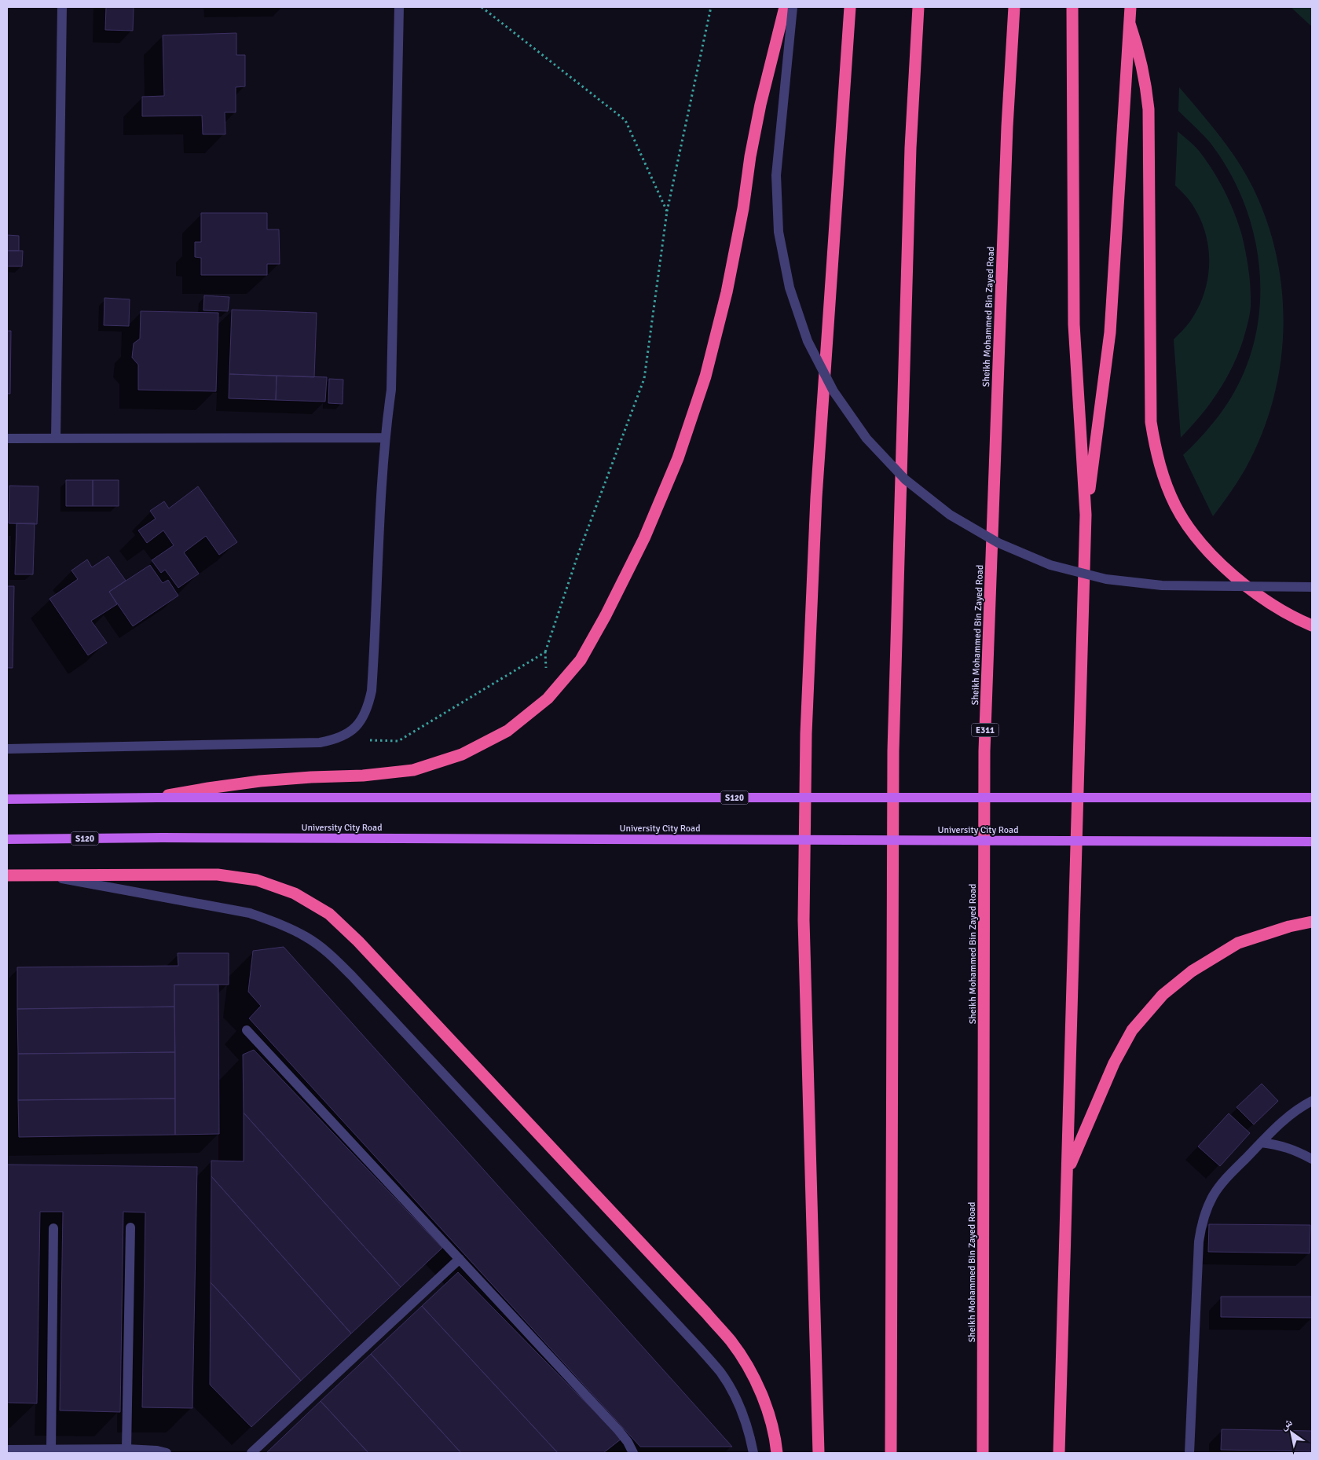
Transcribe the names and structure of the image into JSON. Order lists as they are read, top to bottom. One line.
{"streets":{"highway":["Sheikh Mohammed Bin Zayed Road","E311"],"main road":["S120","University City Road"]},"north":"top left"}
